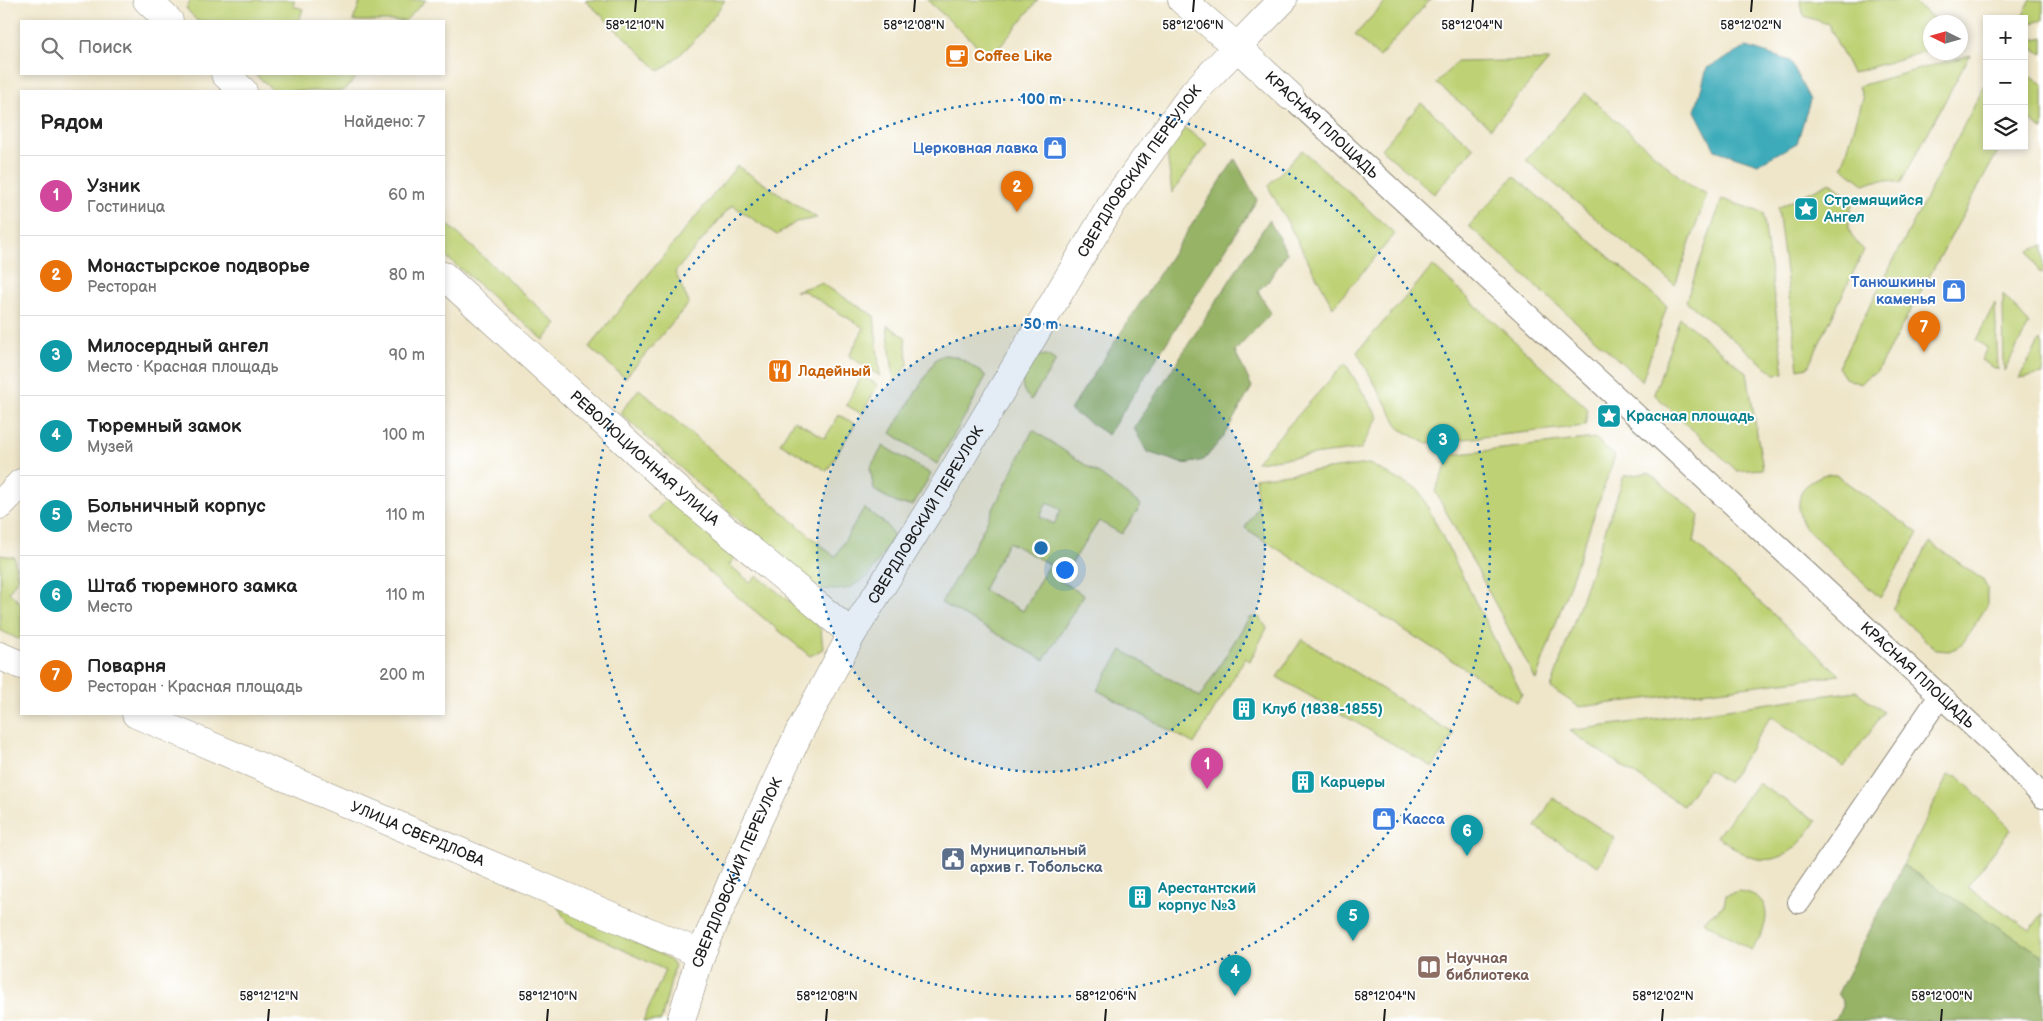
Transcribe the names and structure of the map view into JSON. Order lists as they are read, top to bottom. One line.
{"streets":{"street":["КРАСНАЯ ПЛОЩАДЬ","СВЕРДЛОВСКИЙ ПЕРЕУЛОК","РЕВОЛЮЦИОННАЯ УЛИЦА","УЛИЦА СВЕРДЛОВА"]},"crossings":[["КРАСНАЯ ПЛОЩАДЬ","СВЕРДЛОВСКИЙ ПЕРЕУЛОК"],["СВЕРДЛОВСКИЙ ПЕРЕУЛОК","РЕВОЛЮЦИОННАЯ УЛИЦА"],["СВЕРДЛОВСКИЙ ПЕРЕУЛОК","УЛИЦА СВЕРДЛОВА"]],"places":{"cafe":["Coffee Like"],"shop":["Церковная лавка","Танюшкины каменья","Касса"],"place":["Стремящийся Ангел","Красная площадь"],"restaurant":["Ладейный"],"building":["Клуб (1838-1855)","Карцеры","Арестантский корпус №3"],"public building":["Муниципальный архив г. Тобольска"],"library":["Научная библиотека"]},"north":"left","page":{"map_buttons":["+","−"],"search":"Поиск","heading":["Рядом","Найдено: 7"],"list":[{"mark":"1","name":"Узник","note":"Гостиница","value":"60 m"},{"mark":"2","name":"Монастырское подворье","note":"Ресторан","value":"80 m"},{"mark":"3","name":"Милосердный ангел","note":"Место · Красная площадь","value":"90 m"},{"mark":"4","name":"Тюремный замок","note":"Музей","value":"100 m"},{"mark":"5","name":"Больничный корпус","note":"Место","value":"110 m"},{"mark":"6","name":"Штаб тюремного замка","note":"Место","value":"110 m"},{"mark":"7","name":"Поварня","note":"Ресторан · Красная площадь","value":"200 m"}],"pins":["2","7","3","1","6","5","4"]},"coordinates":["58°12'10\"N","58°12'08\"N","58°12'06\"N","58°12'04\"N","58°12'02\"N","58°12'12\"N","58°12'00\"N"],"rings":["100 m","50 m"]}
